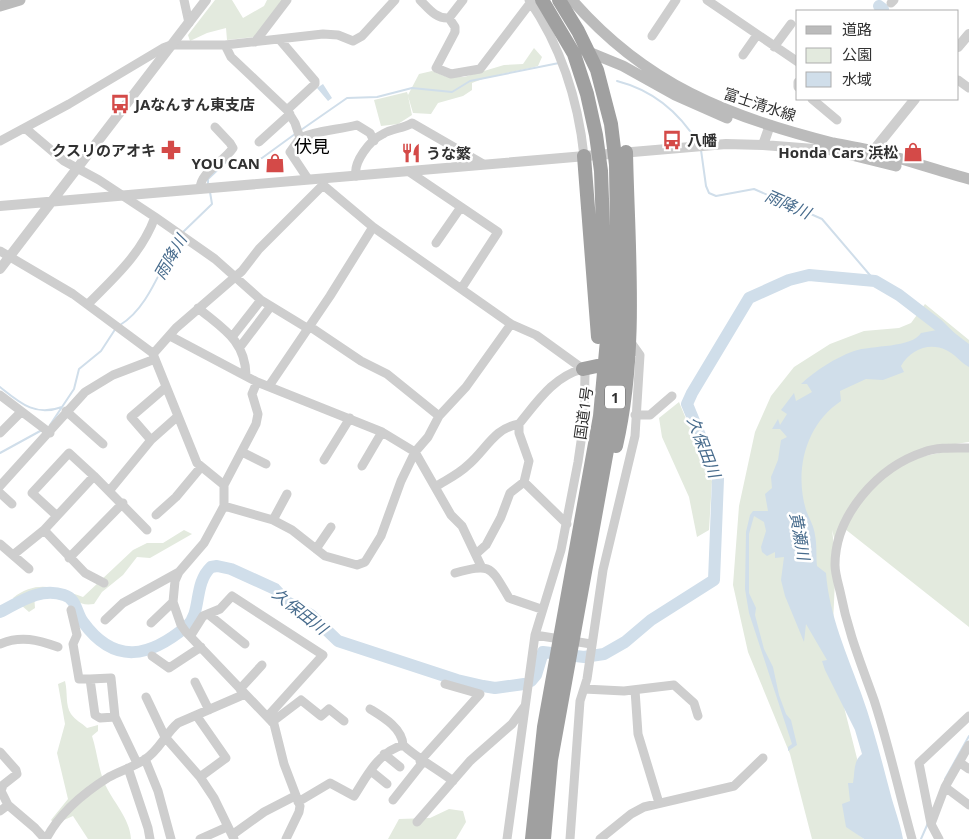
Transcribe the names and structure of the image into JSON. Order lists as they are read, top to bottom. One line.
{"streets":{"highway":["1","国道1号"],"main road":["富士清水線"]},"crossings":[["富士清水線","国道1号"]],"districts":["伏見"],"water":["雨降川","久保田川","黄瀬川"],"places":{"bus stop":["JAなんすん東支店","八幡"],"pharmacy":["クスリのアオキ"],"shop":["Honda Cars 浜松","YOU CAN"],"restaurant":["うな繁"]},"legend":["道路","公園","水域"]}
